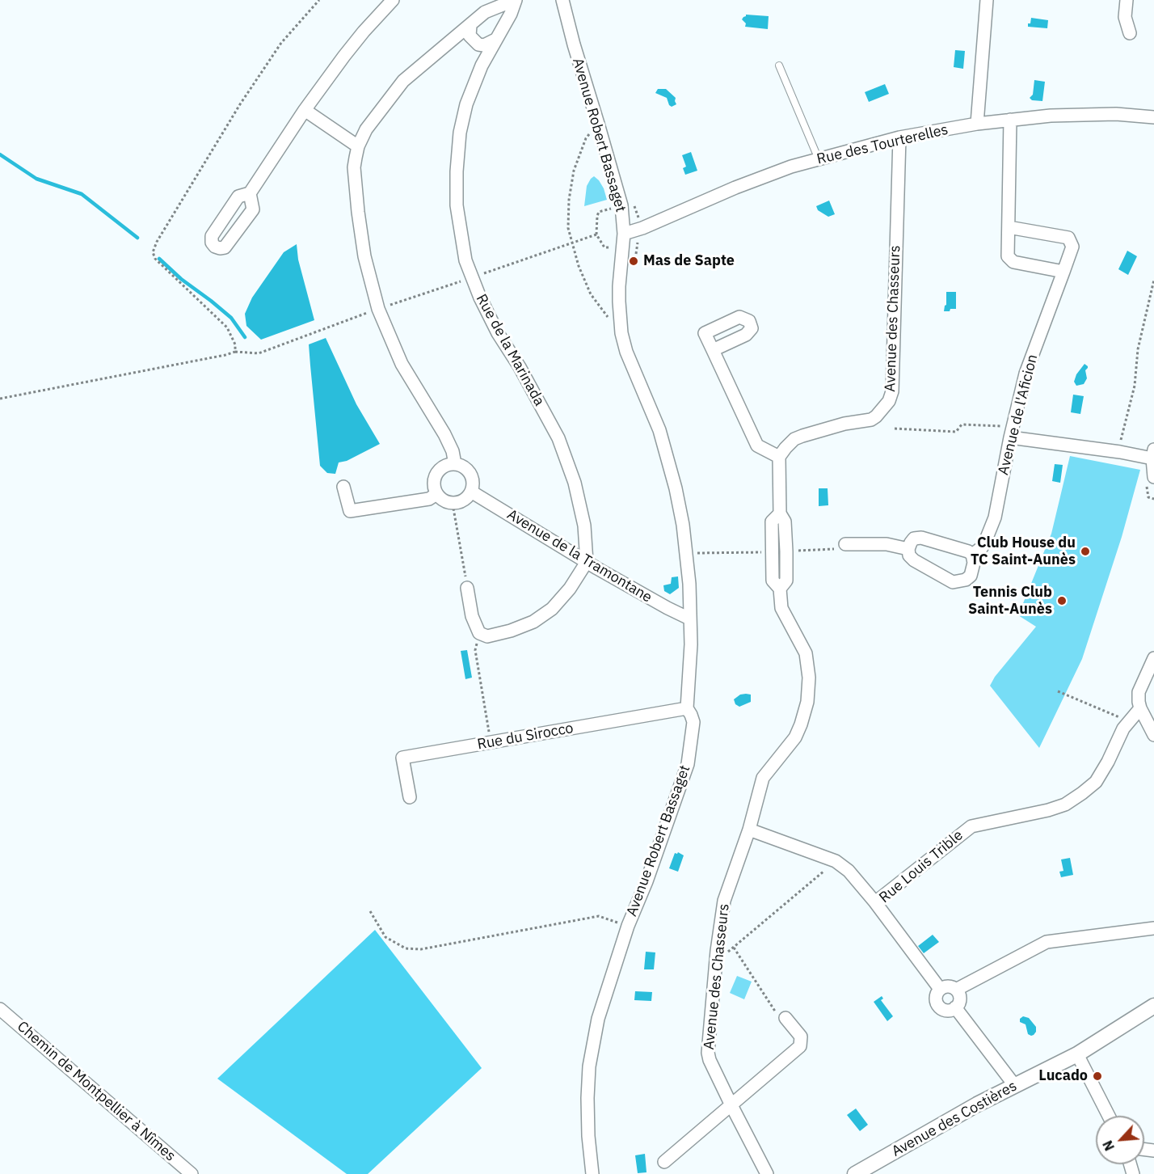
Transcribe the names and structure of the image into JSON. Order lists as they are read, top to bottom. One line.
{"streets":{"street":["Avenue Robert Bassaget","Rue des Tourterelles","Avenue des Chasseurs","Rue de la Marinada","Avenue de l'Aficion","Avenue de la Tramontane","Rue du Sirocco","Rue Louis Trible","Chemin de Montpellier à Nîmes","Avenue des Costières"]},"crossings":[["Avenue Robert Bassaget","Rue des Tourterelles"],["Avenue Robert Bassaget","Avenue de la Tramontane"],["Avenue Robert Bassaget","Rue du Sirocco"],["Rue des Tourterelles","Avenue des Chasseurs"],["Rue de la Marinada","Avenue de la Tramontane"]],"places":["Mas de Sapte","Club House du TC Saint-Aunès","Tennis Club Saint-Aunès","Lucado"],"north":"bottom left"}
